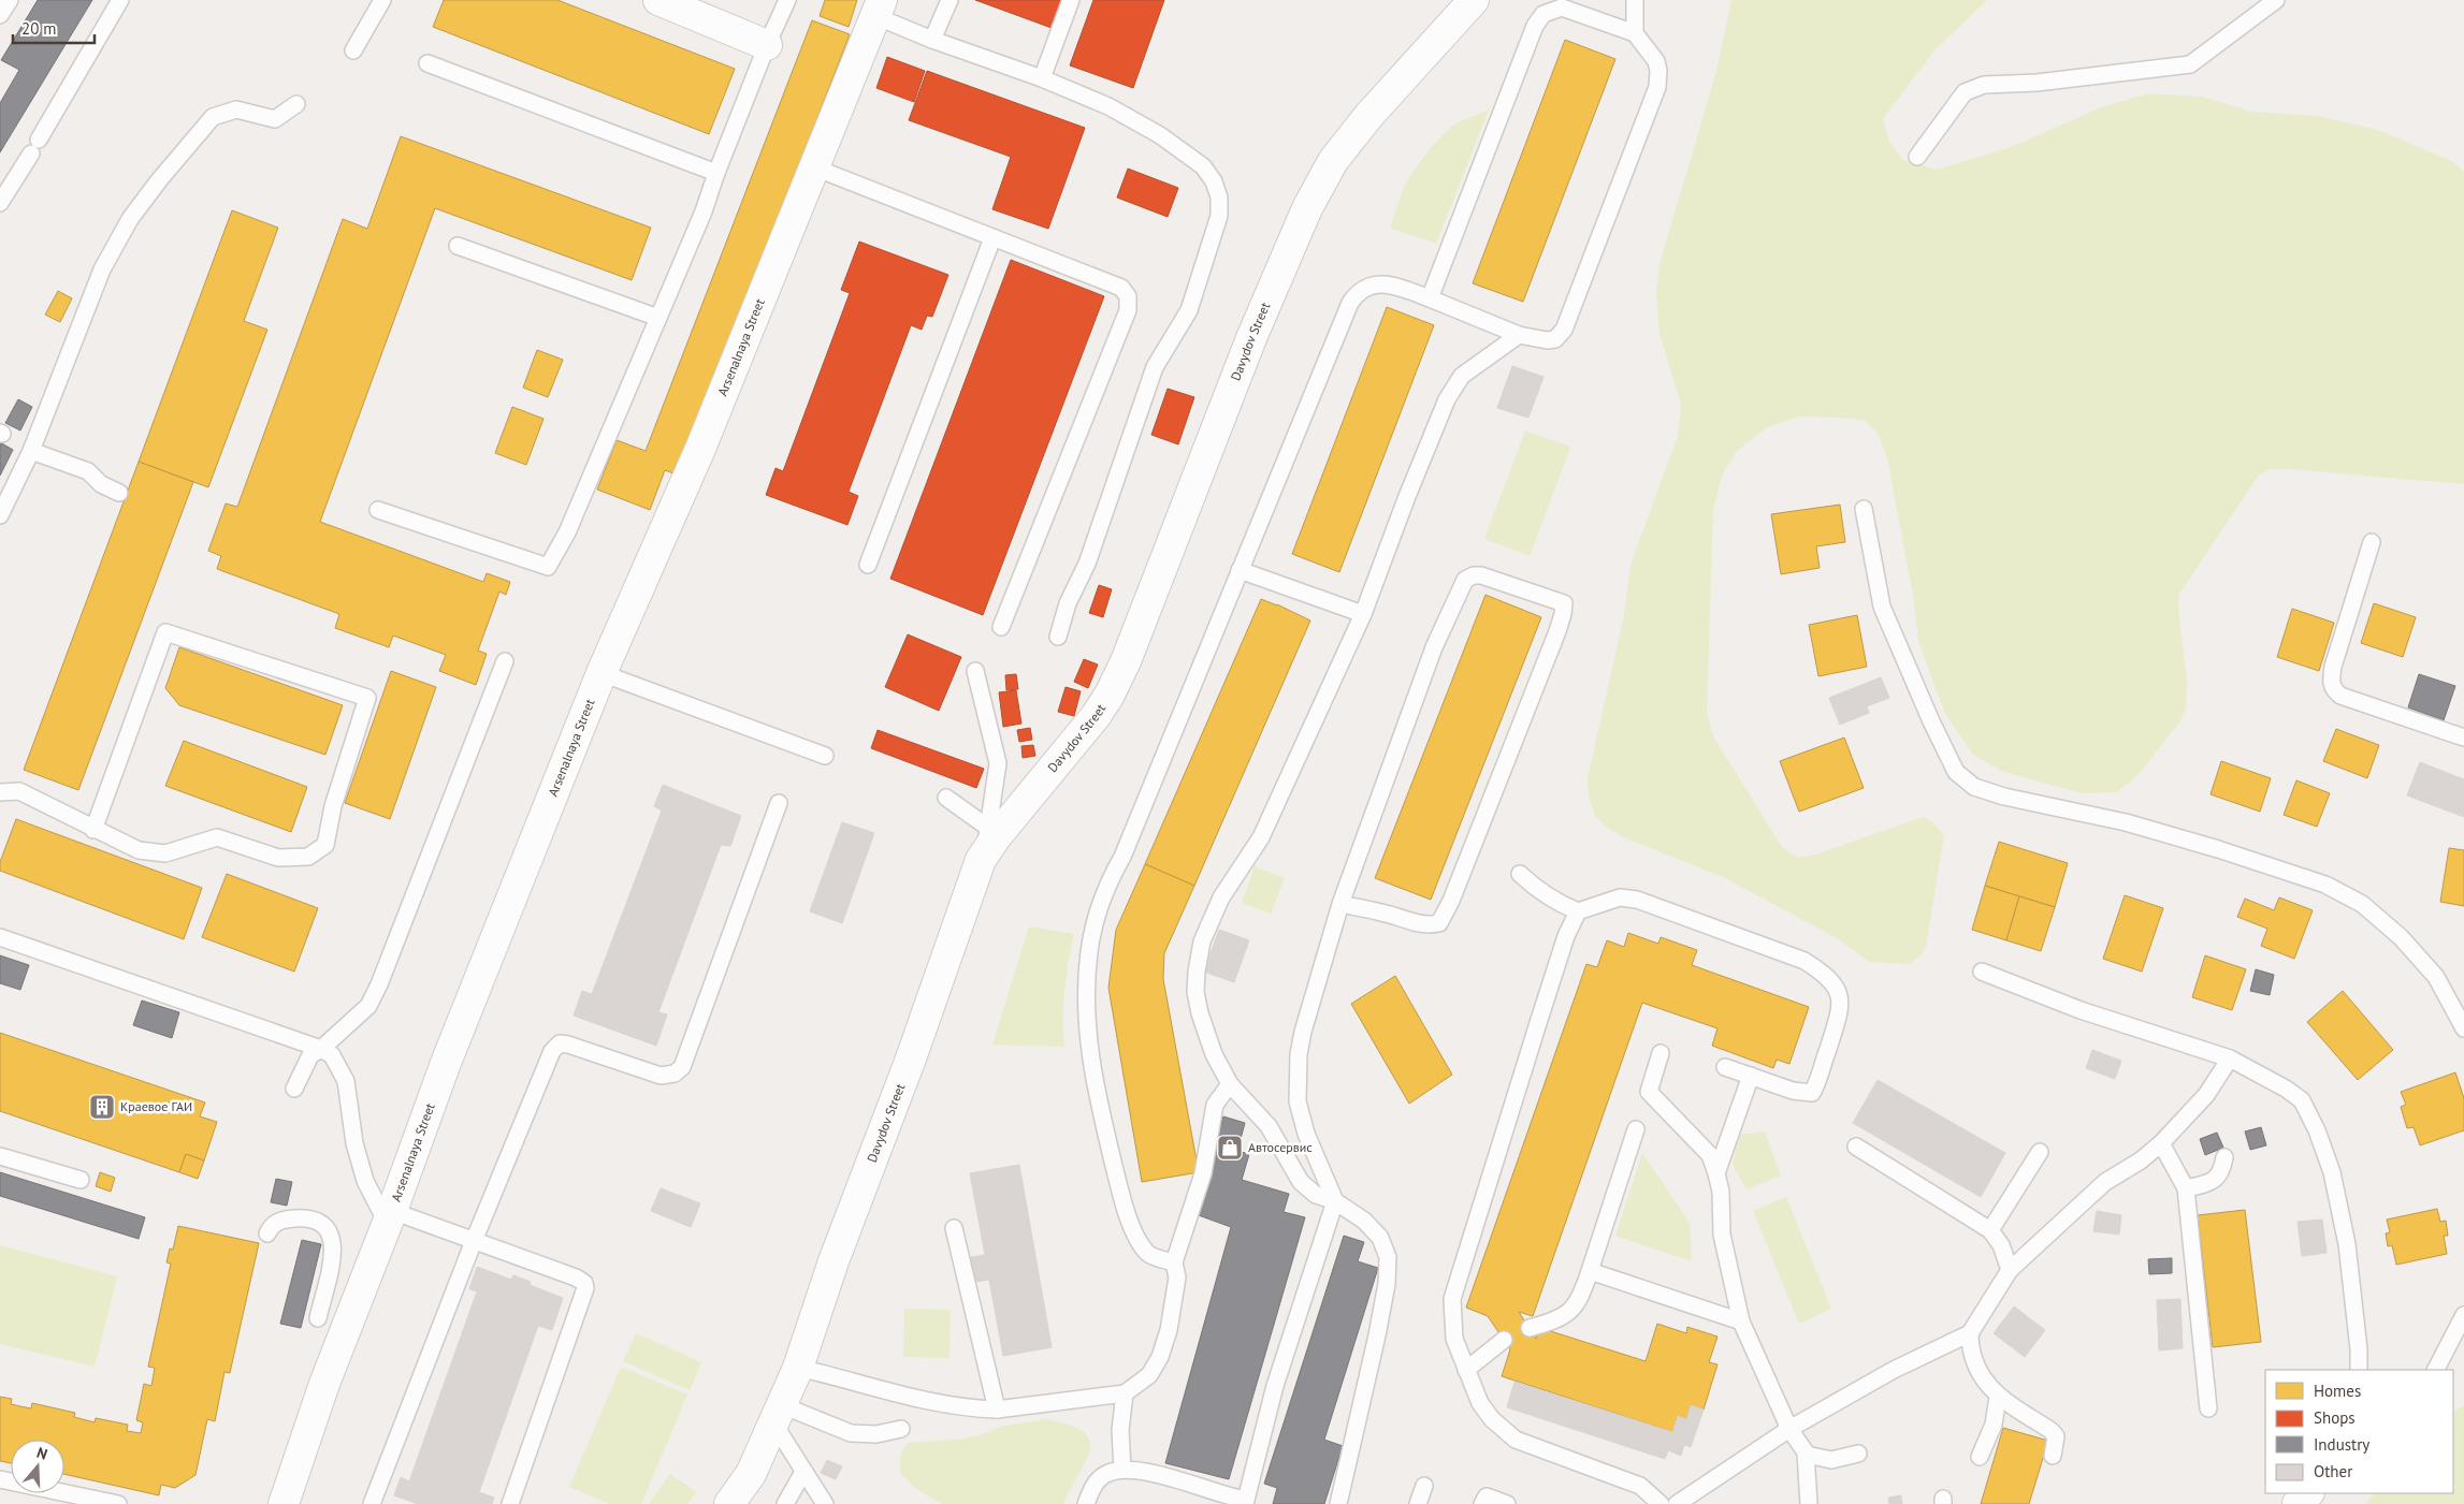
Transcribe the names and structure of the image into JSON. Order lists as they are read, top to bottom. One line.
{"streets":{"street":["Davydov Street","Arsenalnaya Street"]},"places":{"building":["Краевое ГАИ"],"shop":["Автосервис"]},"legend":["Homes","Shops","Industry","Other"],"scale_bar":"20 m","north":"top"}
